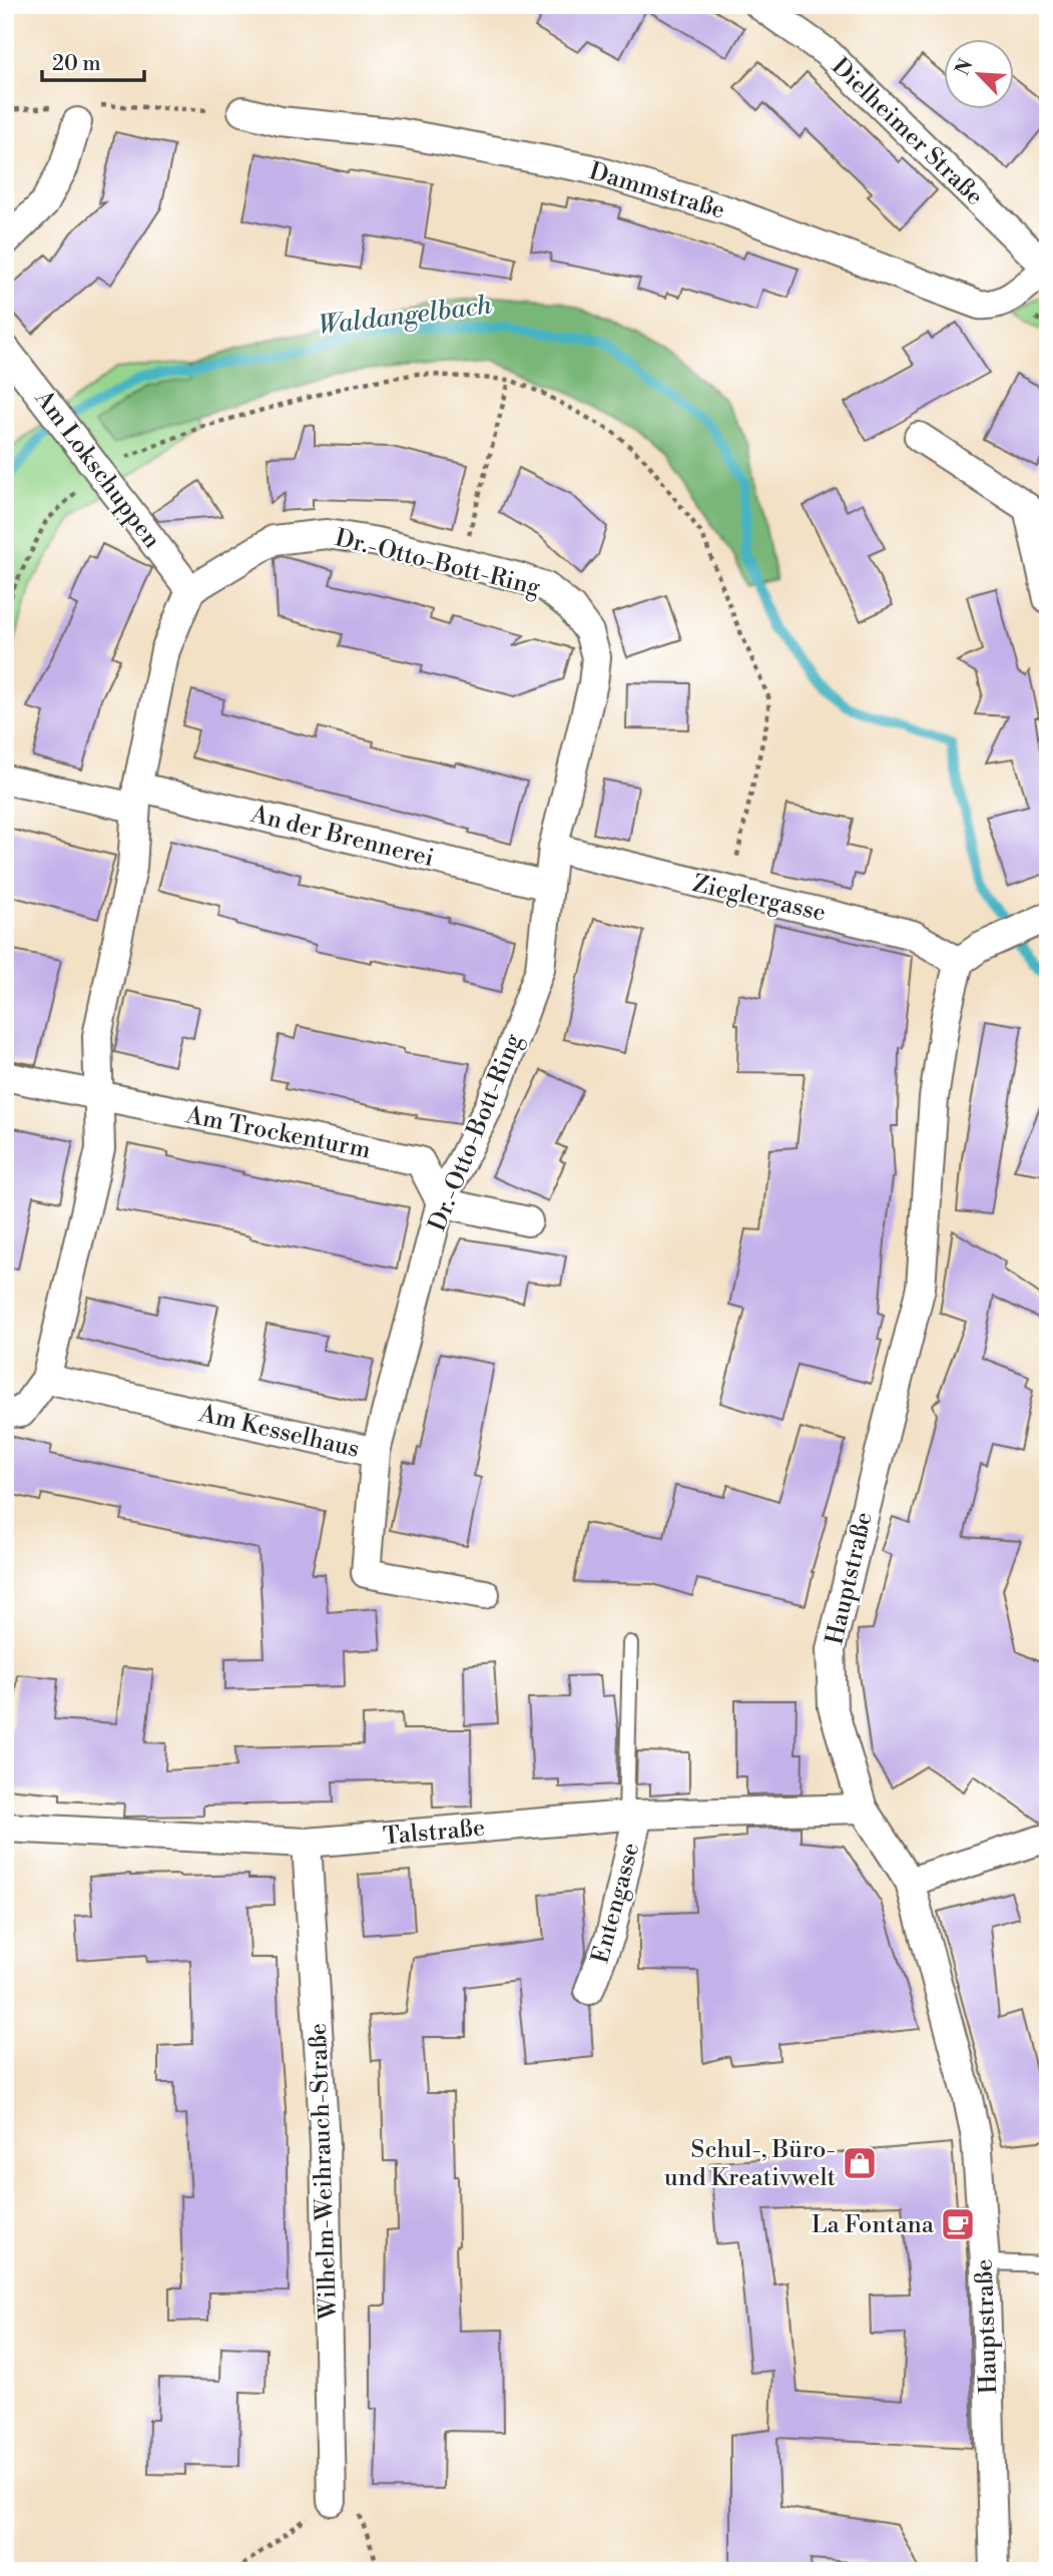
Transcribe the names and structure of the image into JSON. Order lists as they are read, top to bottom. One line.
{"streets":{"street":["Dielheimer Straße","Dammstraße","Am Lokschuppen","Dr.-Otto-Bott-Ring","An der Brennerei","Zieglergasse","Am Trockenturm","Am Kesselhaus","Hauptstraße","Talstraße","Entengasse","Wilhelm-Weihrauch-Straße"]},"crossings":[["Dielheimer Straße","Dammstraße"],["Am Lokschuppen","Dr.-Otto-Bott-Ring"],["Dr.-Otto-Bott-Ring","An der Brennerei"],["Dr.-Otto-Bott-Ring","Zieglergasse"],["Dr.-Otto-Bott-Ring","Am Trockenturm"],["Dr.-Otto-Bott-Ring","Am Kesselhaus"],["Zieglergasse","Hauptstraße"],["Hauptstraße","Talstraße"],["Talstraße","Entengasse"],["Talstraße","Wilhelm-Weihrauch-Straße"]],"water":["Waldangelbach"],"places":{"shop":["Schul-, Büro- und Kreativwelt"],"cafe":["La Fontana"]},"scale_bar":"20 m","north":"top left"}
